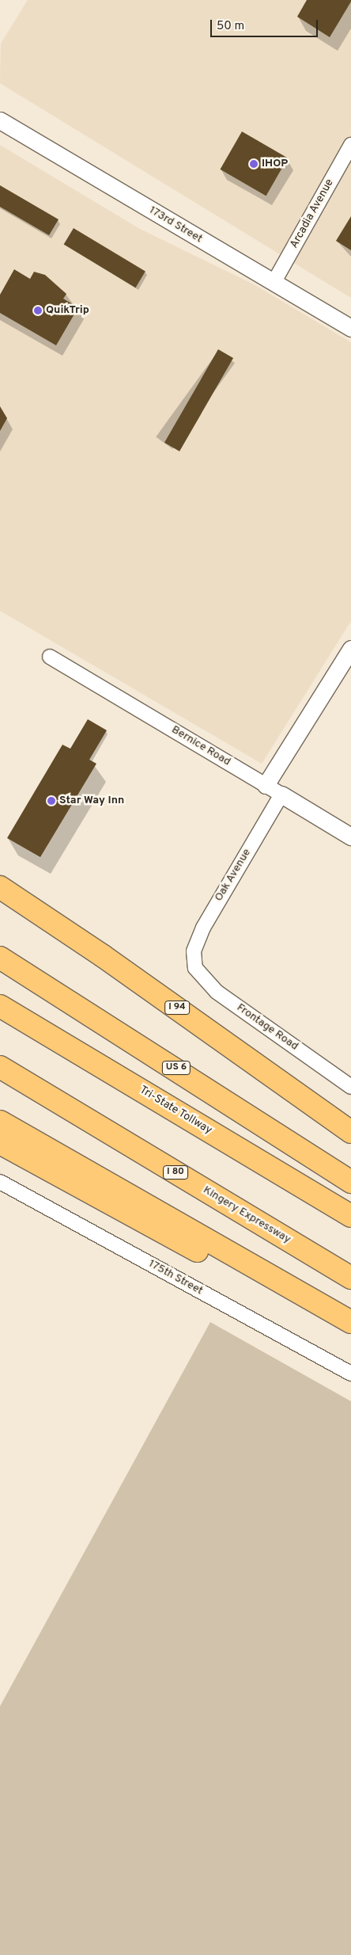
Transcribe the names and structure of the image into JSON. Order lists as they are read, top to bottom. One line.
{"streets":{"highway":["I 94","US 6","Tri-State Tollway","I 80","Kingery Expressway"],"street":["Arcadia Avenue","173rd Street","Bernice Road","Oak Avenue","Frontage Road","175th Street"]},"crossings":[["Arcadia Avenue","173rd Street"],["Bernice Road","Oak Avenue"],["Oak Avenue","Frontage Road"]],"places":["IHOP","QuikTrip","Star Way Inn"],"scale_bar":"50 m"}
